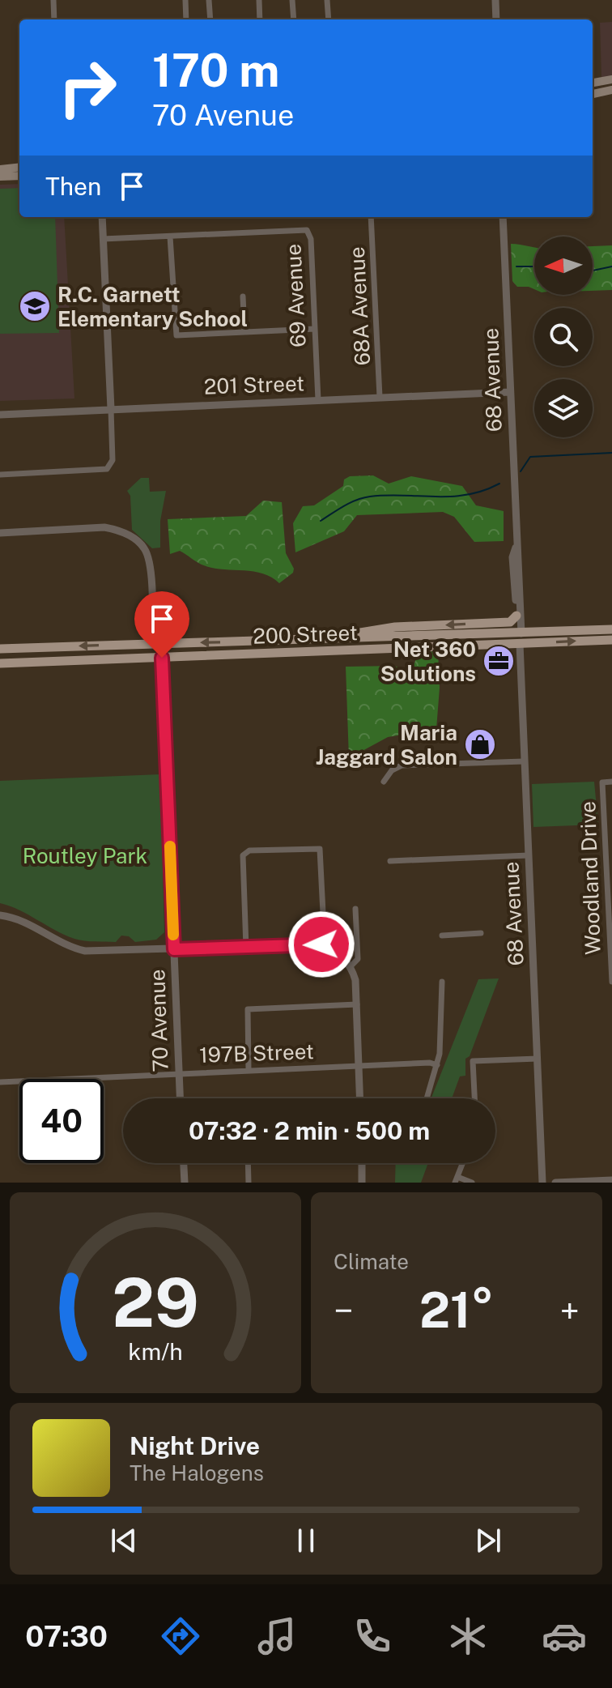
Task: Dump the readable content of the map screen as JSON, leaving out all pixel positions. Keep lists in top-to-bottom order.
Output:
{
  "streets": {
    "main road": ["200 Street"],
    "street": [
      "69 Avenue",
      "68A Avenue",
      "68 Avenue",
      "201 Street",
      "Woodland Drive",
      "70 Avenue",
      "197B Street"
    ]
  },
  "crossings": [
    ["69 Avenue", "201 Street"],
    ["68A Avenue", "201 Street"],
    ["68 Avenue", "201 Street"],
    ["68 Avenue", "200 Street"],
    ["200 Street", "70 Avenue"],
    ["70 Avenue", "197B Street"]
  ],
  "parks": ["Routley Park"],
  "places": {
    "school or university": ["R.C. Garnett Elementary School"],
    "office": ["Net 360 Solutions"],
    "shop": ["Maria Jaggard Salon"]
  },
  "north": "left",
  "page": {
    "turn": ["170 m", "70 Avenue"],
    "then": "Then",
    "limit": "40",
    "trip": "07:32 · 2 min · 500 m",
    "tile": "Climate",
    "heat": ["−", "21°", "+"],
    "song": ["Night Drive", "The Halogens"],
    "tabs": "07:30",
    "gauge": ["29", "km/h"]
  }
}
